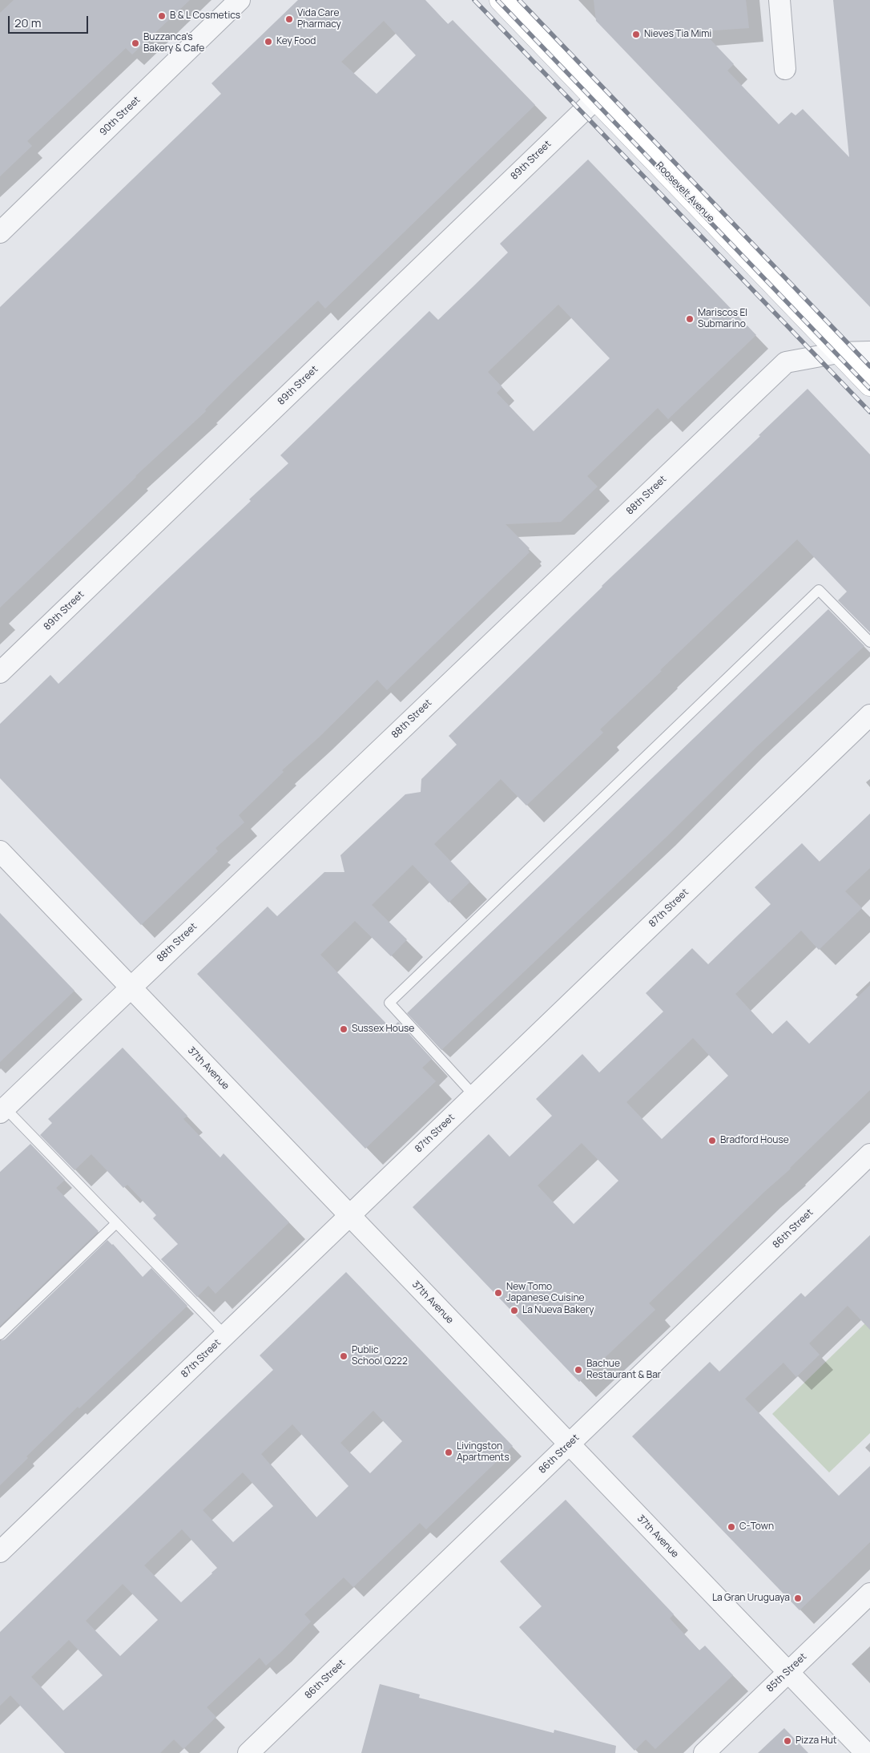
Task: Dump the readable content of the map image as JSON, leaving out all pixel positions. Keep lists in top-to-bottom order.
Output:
{
  "streets": {
    "main road": ["Roosevelt Avenue"],
    "street": [
      "90th Street",
      "89th Street",
      "88th Street",
      "87th Street",
      "37th Avenue",
      "86th Street",
      "85th Street"
    ]
  },
  "crossings": [
    ["89th Street", "Roosevelt Avenue"],
    ["Roosevelt Avenue", "88th Street"],
    ["88th Street", "37th Avenue"],
    ["87th Street", "37th Avenue"],
    ["37th Avenue", "86th Street"],
    ["37th Avenue", "85th Street"]
  ],
  "places": [
    "B & L Cosmetics",
    "Vida Care Pharmacy",
    "Nieves Tia Mimi",
    "Key Food",
    "Buzzanca's Bakery & Cafe",
    "Mariscos El Submarino",
    "Sussex House",
    "Bradford House",
    "New Tomo Japanese Cuisine",
    "La Nueva Bakery",
    "Public School Q222",
    "Bachue Restaurant & Bar",
    "Livingston Apartments",
    "C-Town",
    "La Gran Uruguaya",
    "Pizza Hut"
  ],
  "scale_bar": "20 m"
}
